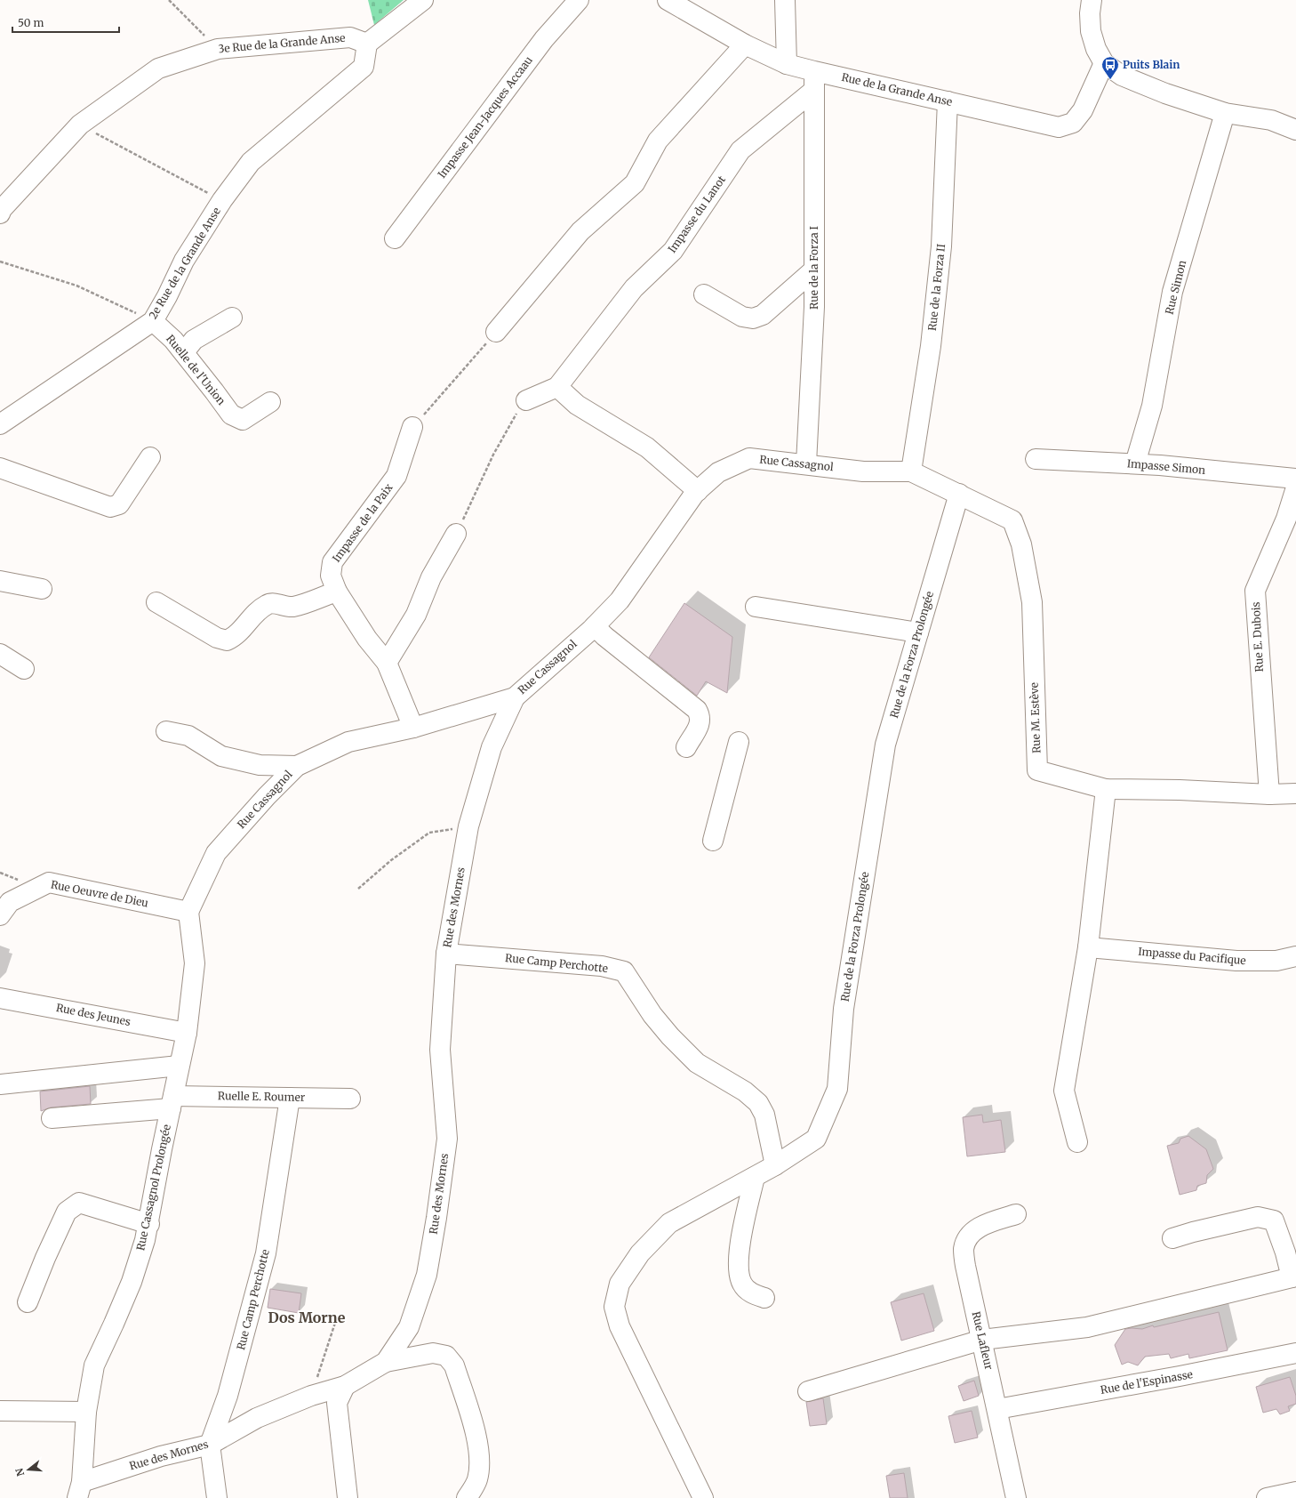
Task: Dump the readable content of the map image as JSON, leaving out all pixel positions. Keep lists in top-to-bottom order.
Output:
{
  "streets": {
    "street": [
      "3e Rue de la Grande Anse",
      "Rue de la Grande Anse",
      "Impasse Jean-Jacques Accaau",
      "Impasse du Lanot",
      "2e Rue de la Grande Anse",
      "Rue de la Forza I",
      "Rue de la Forza II",
      "Rue Simon",
      "Ruelle de l'Union",
      "Rue Cassagnol",
      "Impasse Simon",
      "Impasse de la Paix",
      "Rue E. Dubois",
      "Rue de la Forza Prolongée",
      "Rue M. Estève",
      "Rue Oeuvre de Dieu",
      "Rue des Mornes",
      "Impasse du Pacifique",
      "Rue Camp Perchotte",
      "Rue des Jeunes",
      "Ruelle E. Roumer",
      "Rue Cassagnol Prolongée",
      "Rue Lafleur",
      "Rue de l'Espinasse"
    ]
  },
  "crossings": [
    ["3e Rue de la Grande Anse", "2e Rue de la Grande Anse"],
    ["Rue de la Grande Anse", "Rue de la Forza I"],
    ["Rue de la Grande Anse", "Rue de la Forza II"],
    ["Impasse du Lanot", "Rue de la Forza I"],
    ["2e Rue de la Grande Anse", "Ruelle de l'Union"],
    ["Rue de la Forza I", "Rue Cassagnol"],
    ["Rue de la Forza II", "Rue Cassagnol"],
    ["Rue de la Forza II", "Rue M. Estève"],
    ["Rue Simon", "Impasse Simon"],
    ["Rue Cassagnol", "Impasse de la Paix"],
    ["Rue Cassagnol", "Rue M. Estève"],
    ["Rue Cassagnol", "Rue Oeuvre de Dieu"],
    ["Rue Cassagnol", "Rue des Mornes"],
    ["Rue Cassagnol", "Rue Cassagnol Prolongée"],
    ["Rue E. Dubois", "Rue M. Estève"],
    ["Rue de la Forza Prolongée", "Rue M. Estève"],
    ["Rue de la Forza Prolongée", "Rue Camp Perchotte"],
    ["Rue Oeuvre de Dieu", "Rue Cassagnol Prolongée"],
    ["Rue des Mornes", "Rue Camp Perchotte"],
    ["Rue des Mornes", "Rue Cassagnol Prolongée"],
    ["Rue Camp Perchotte", "Ruelle E. Roumer"],
    ["Rue des Jeunes", "Rue Cassagnol Prolongée"],
    ["Ruelle E. Roumer", "Rue Cassagnol Prolongée"],
    ["Rue Lafleur", "Rue de l'Espinasse"]
  ],
  "districts": ["Dos Morne"],
  "places": {
    "bus stop": ["Puits Blain"]
  },
  "scale_bar": "50 m",
  "north": "left"
}
